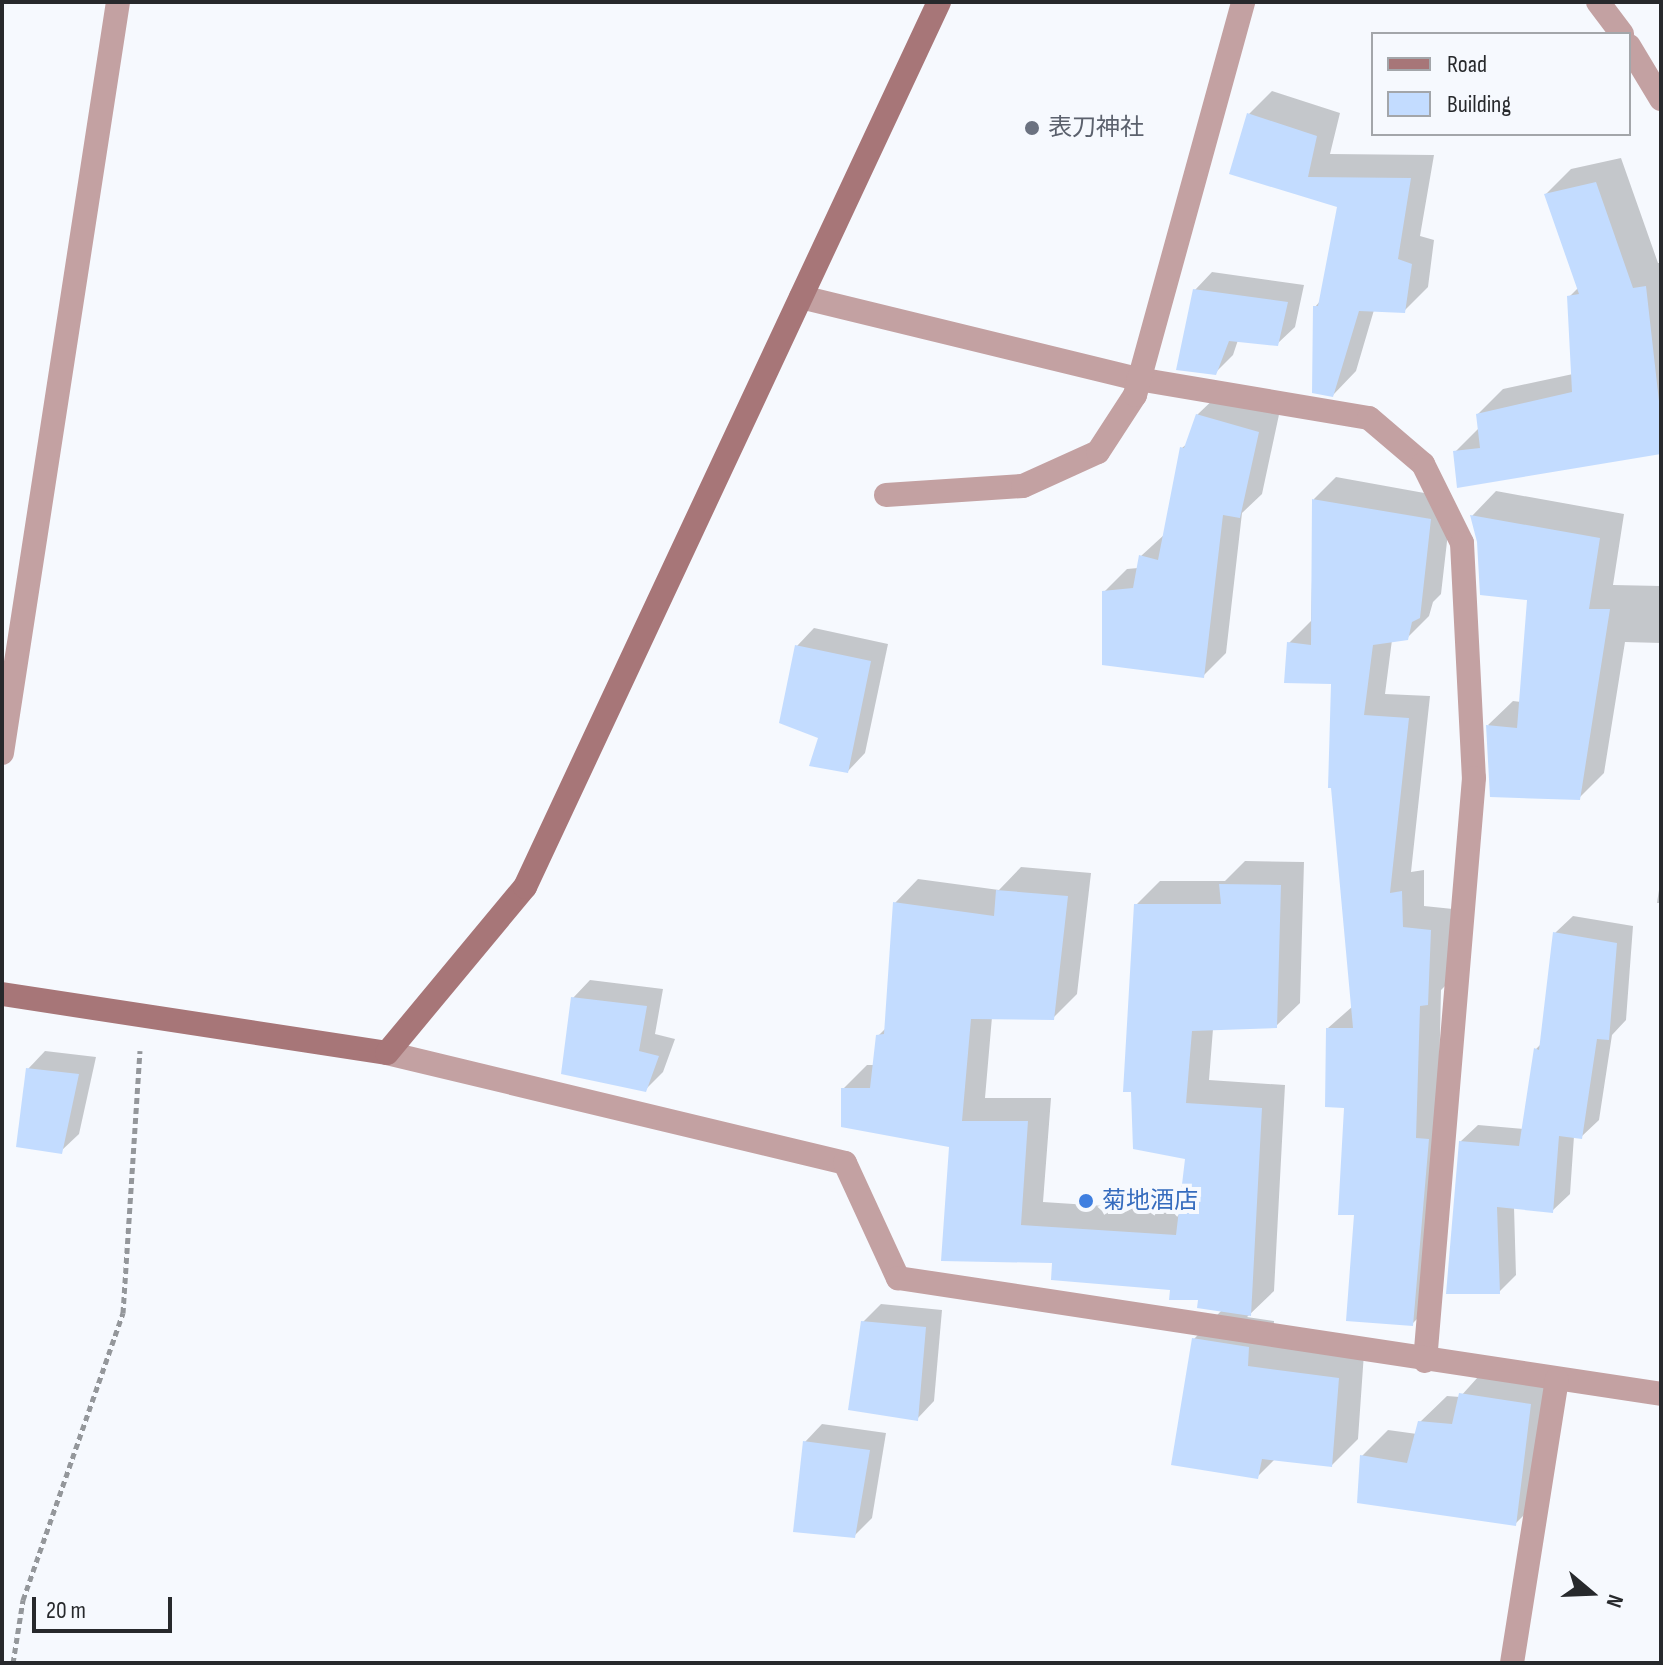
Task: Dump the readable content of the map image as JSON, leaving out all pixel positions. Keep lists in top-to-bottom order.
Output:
{
  "places": ["表刀神社", "菊地酒店"],
  "legend": ["Road", "Building"],
  "scale_bar": "20 m",
  "north": "right"
}
